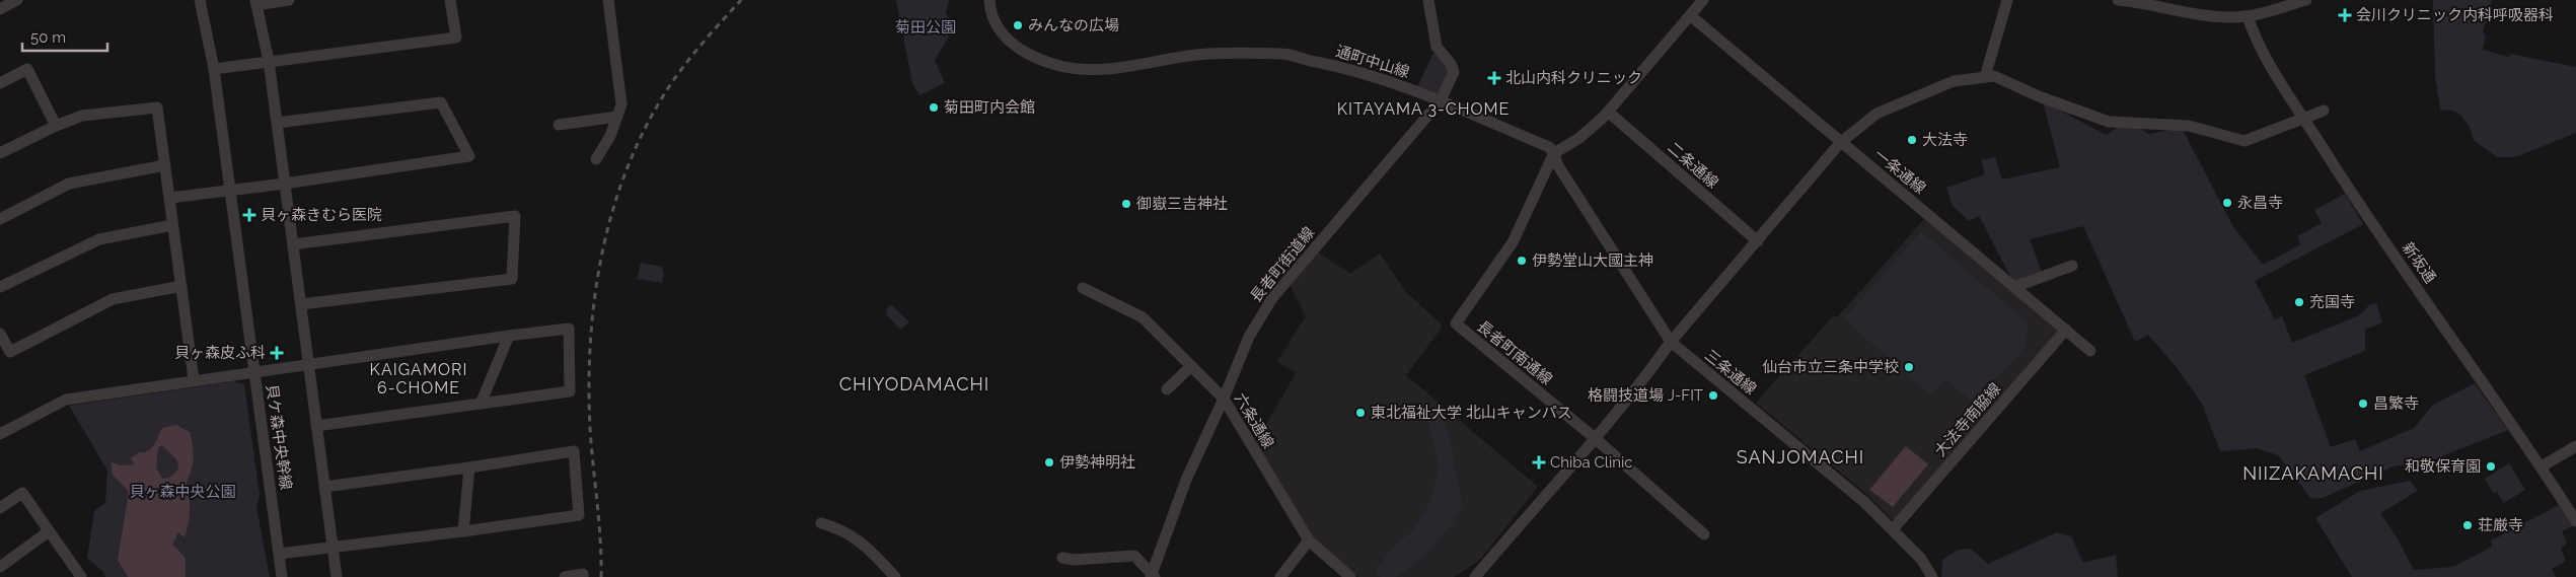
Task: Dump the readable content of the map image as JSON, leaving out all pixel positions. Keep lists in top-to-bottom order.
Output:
{
  "streets": {
    "street": [
      "通町中山線",
      "二条通線",
      "一条通線",
      "新坂通",
      "長者町街道線",
      "長者町南通線",
      "三条通線",
      "大法寺南脇線",
      "六条通線",
      "貝ケ森中央幹線"
    ]
  },
  "crossings": [
    ["通町中山線", "長者町街道線"],
    ["通町中山線", "長者町南通線"],
    ["通町中山線", "三条通線"],
    ["一条通線", "大法寺南脇線"],
    ["長者町街道線", "六条通線"],
    ["長者町南通線", "三条通線"],
    ["三条通線", "大法寺南脇線"]
  ],
  "districts": [
    "KITAYAMA 3-CHOME",
    "KAIGAMORI 6-CHOME",
    "CHIYODAMACHI",
    "SANJOMACHI",
    "NIIZAKAMACHI"
  ],
  "parks": ["菊田公園", "貝ヶ森中央公園"],
  "places": {
    "health": [
      "会川クリニック内科呼吸器科",
      "北山内科クリニック",
      "貝ヶ森きむら医院",
      "貝ヶ森皮ふ科",
      "Chiba Clinic"
    ],
    "other": [
      "みんなの広場",
      "菊田町内会館",
      "大法寺",
      "永昌寺",
      "御嶽三吉神社",
      "伊勢堂山大國主神",
      "充国寺",
      "仙台市立三条中学校",
      "格闘技道場 J-FIT",
      "昌繁寺",
      "東北福祉大学 北山キャンパス",
      "伊勢神明社",
      "和敬保育園",
      "荘厳寺"
    ]
  },
  "scale_bar": "50 m"
}
